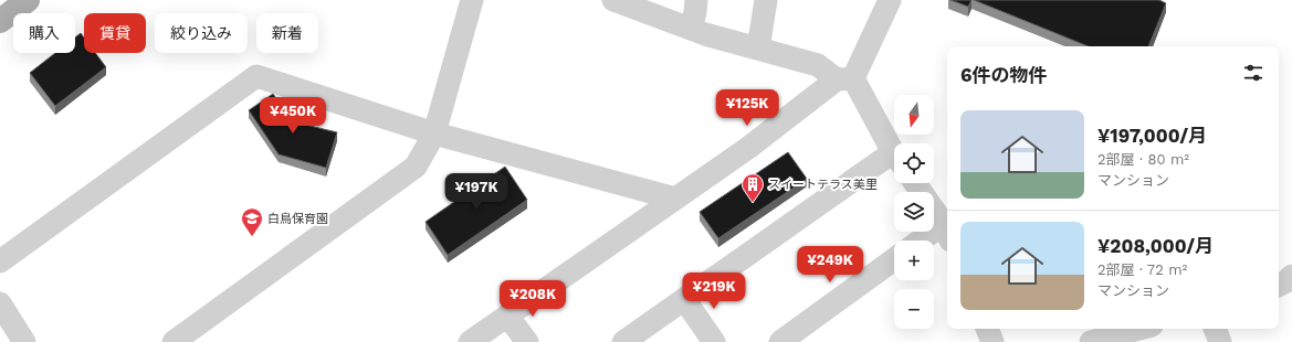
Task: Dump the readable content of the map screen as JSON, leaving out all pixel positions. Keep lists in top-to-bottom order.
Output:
{
  "places": {
    "building": ["スイートテラス美里"],
    "school or university": ["白鳥保育園"]
  },
  "north": "bottom",
  "page": {
    "chip": [
      "購入",
      "賃貸",
      "絞り込み",
      "新着"
    ],
    "heading": "6件の物件",
    "price": [
      "¥125K",
      "¥450K",
      "¥197K",
      "¥249K",
      "¥219K",
      "¥208K"
    ],
    "map_buttons": ["+", "−"],
    "list": [
      {
        "name": "¥197,000/月",
        "note": "2部屋 · 80 m² · マンション"
      },
      {
        "name": "¥208,000/月",
        "note": "2部屋 · 72 m² · マンション"
      }
    ]
  }
}
